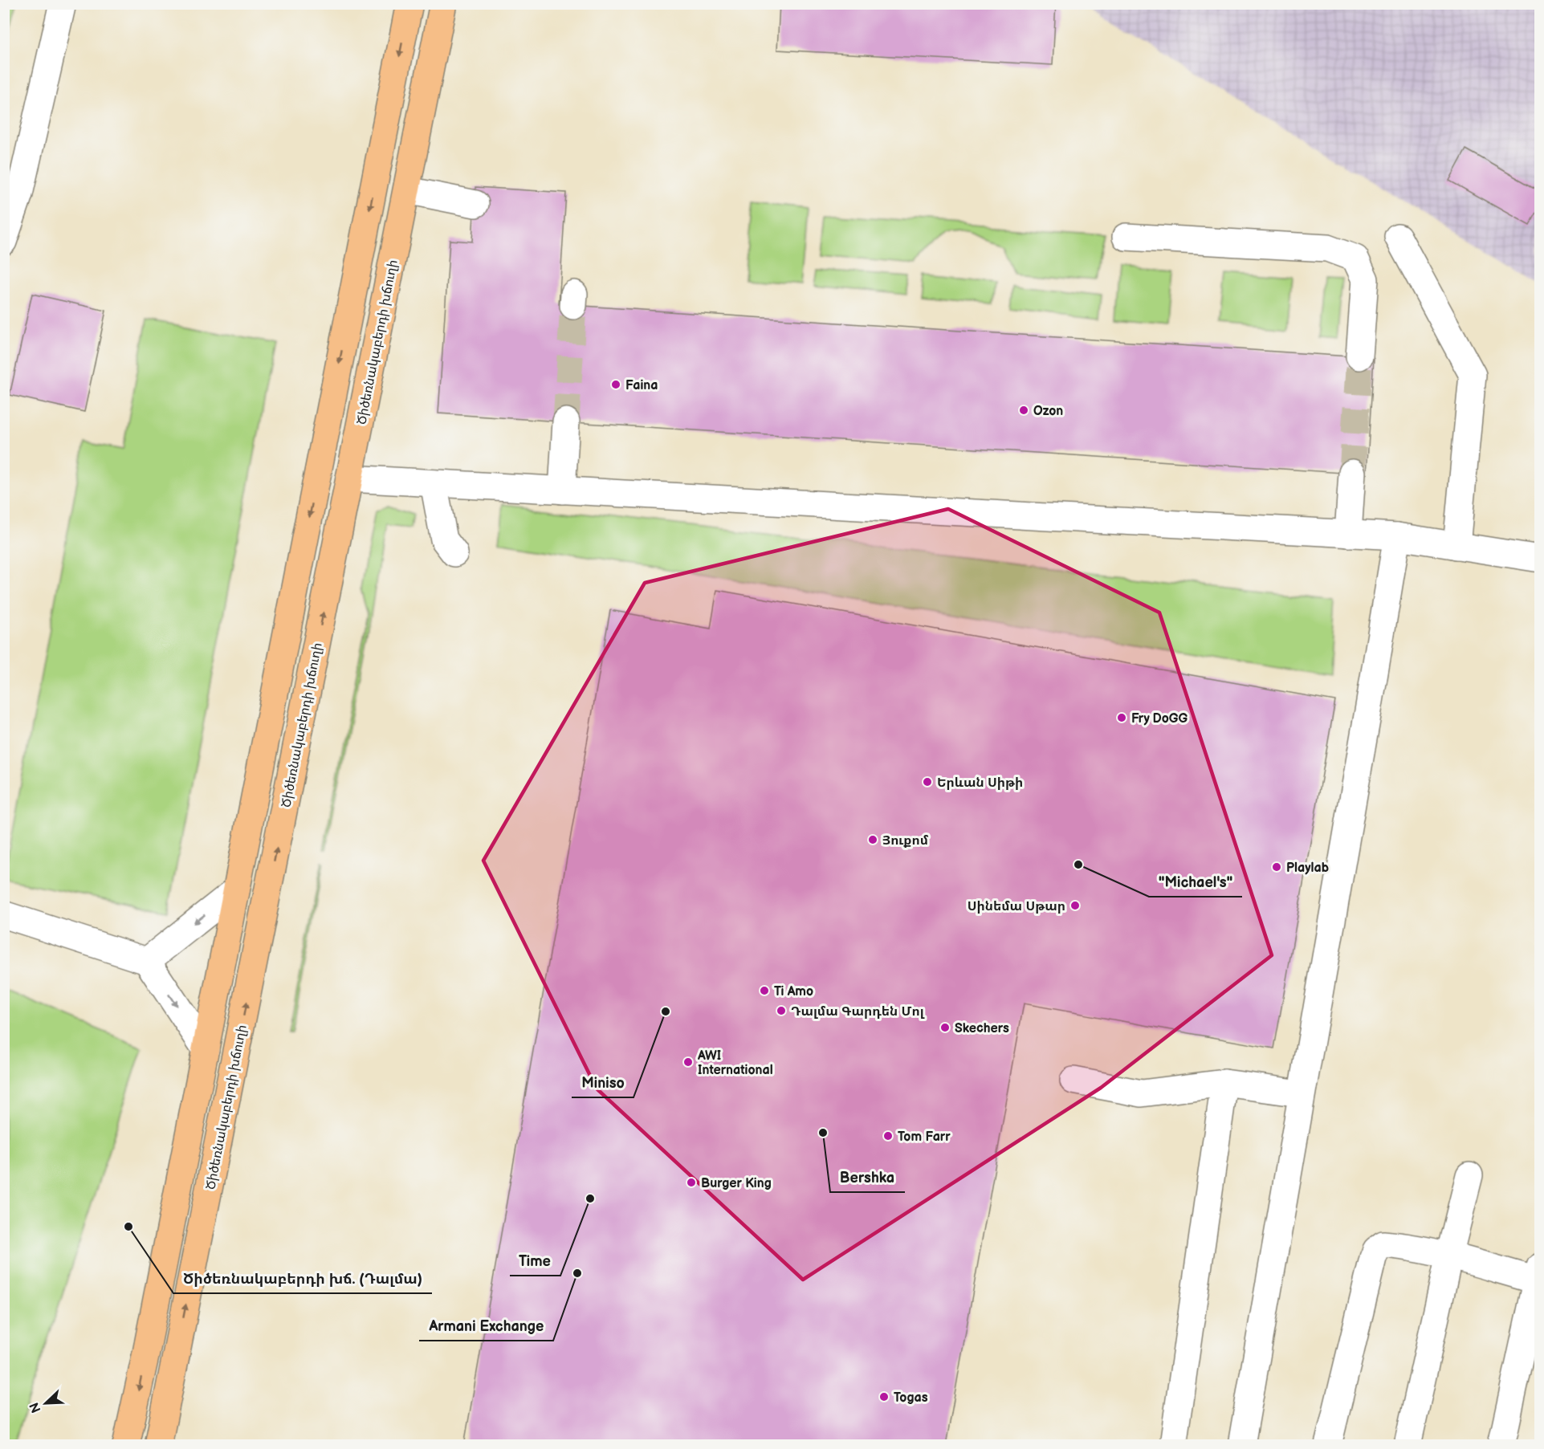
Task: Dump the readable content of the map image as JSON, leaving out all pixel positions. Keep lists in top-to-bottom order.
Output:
{
  "streets": {
    "main road": ["Ծիծեռնակաբերդի խճուղի"]
  },
  "places": [
    "Faina",
    "Ozon",
    "Fry DoGG",
    "Երևան Սիթի",
    "Յուքոմ",
    "\"Michael's\"",
    "Playlab",
    "Սինեմա Սթար",
    "Ti Amo",
    "Դալմա Գարդեն Մոլ",
    "Miniso",
    "Skechers",
    "AWI International",
    "Bershka",
    "Tom Farr",
    "Burger King",
    "Time",
    "Ծիծեռնակաբերդի խճ. (Դալմա)",
    "Armani Exchange",
    "Togas"
  ],
  "north": "bottom left"
}
